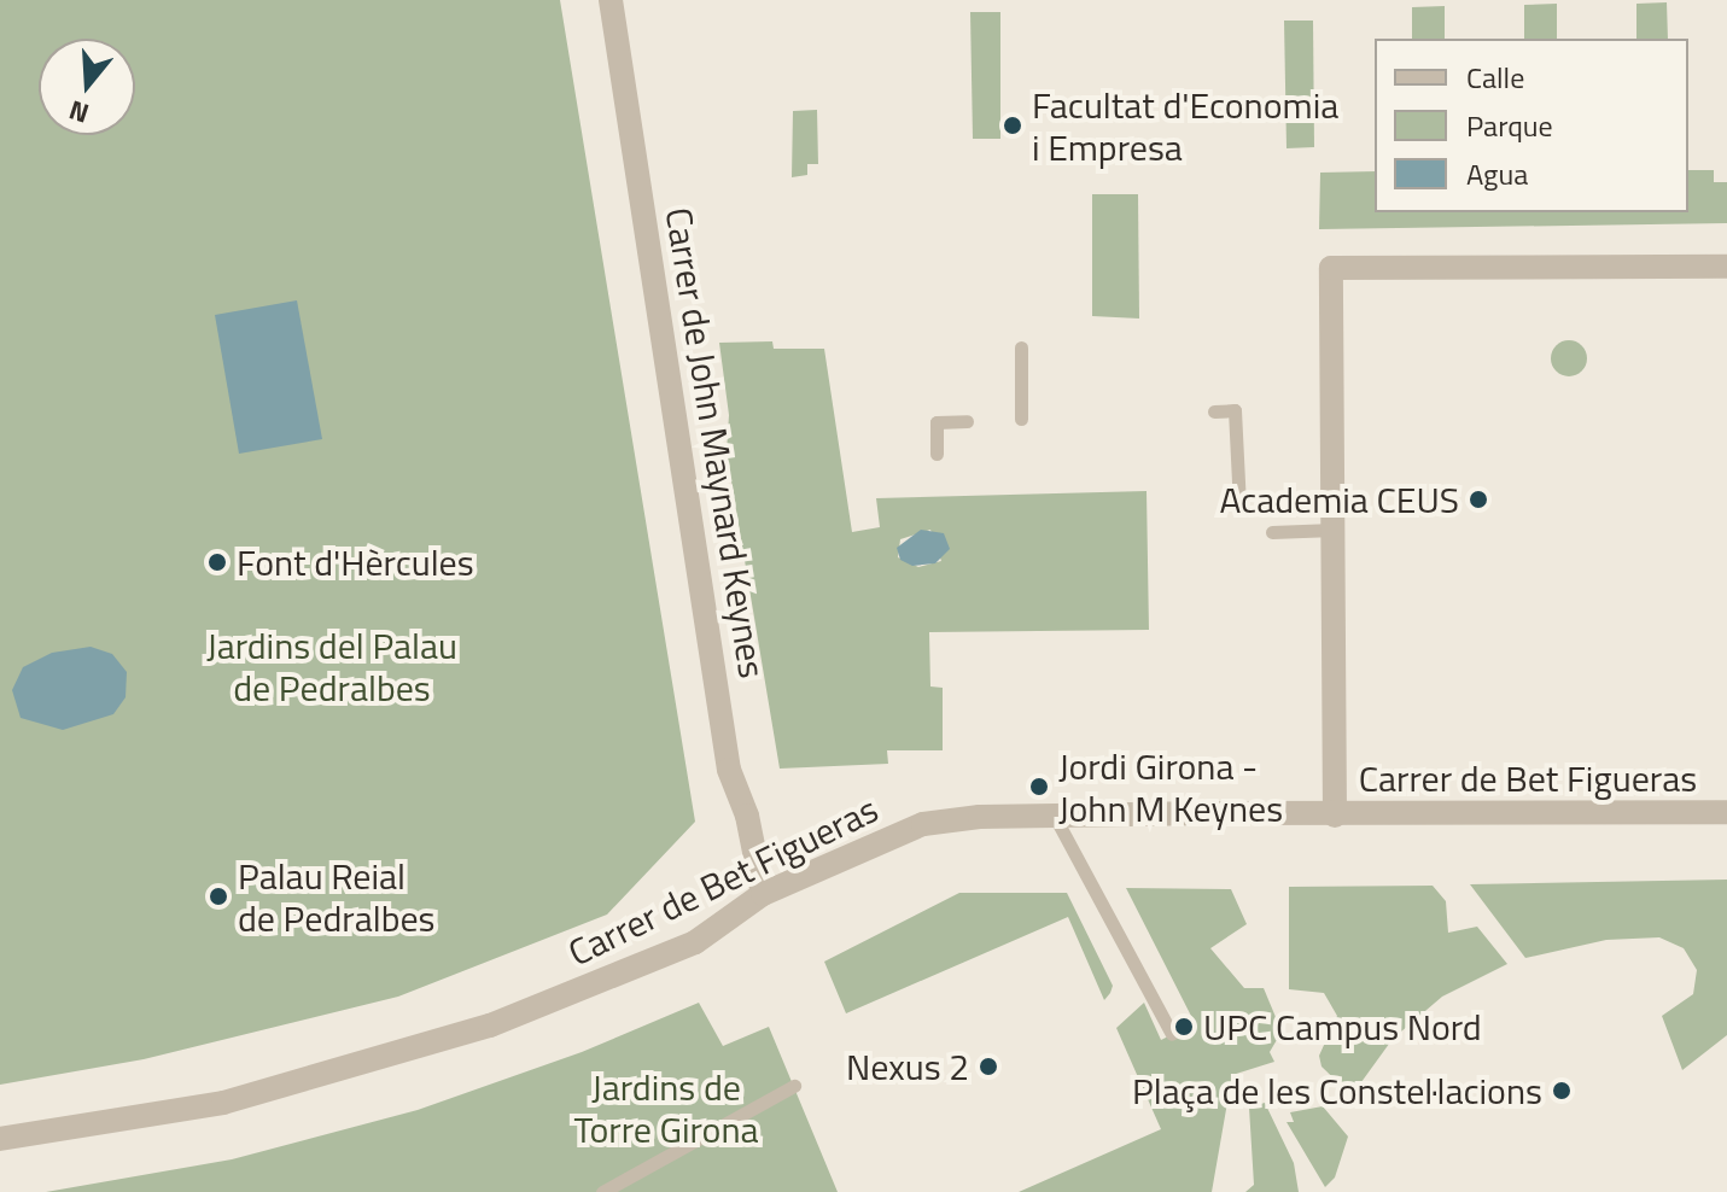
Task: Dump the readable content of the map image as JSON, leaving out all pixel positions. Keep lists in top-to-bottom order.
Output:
{
  "streets": {
    "street": ["Carrer de John Maynard Keynes", "Carrer de Bet Figueras"]
  },
  "crossings": [
    ["Carrer de John Maynard Keynes", "Carrer de Bet Figueras"]
  ],
  "parks": ["Jardins del Palau de Pedralbes", "Jardins de Torre Girona"],
  "places": [
    "Facultat d'Economia i Empresa",
    "Academia CEUS",
    "Font d'Hèrcules",
    "Jordi Girona - John M Keynes",
    "Palau Reial de Pedralbes",
    "UPC Campus Nord",
    "Nexus 2",
    "Plaça de les Constel·lacions"
  ],
  "legend": ["Calle", "Parque", "Agua"],
  "north": "bottom"
}
